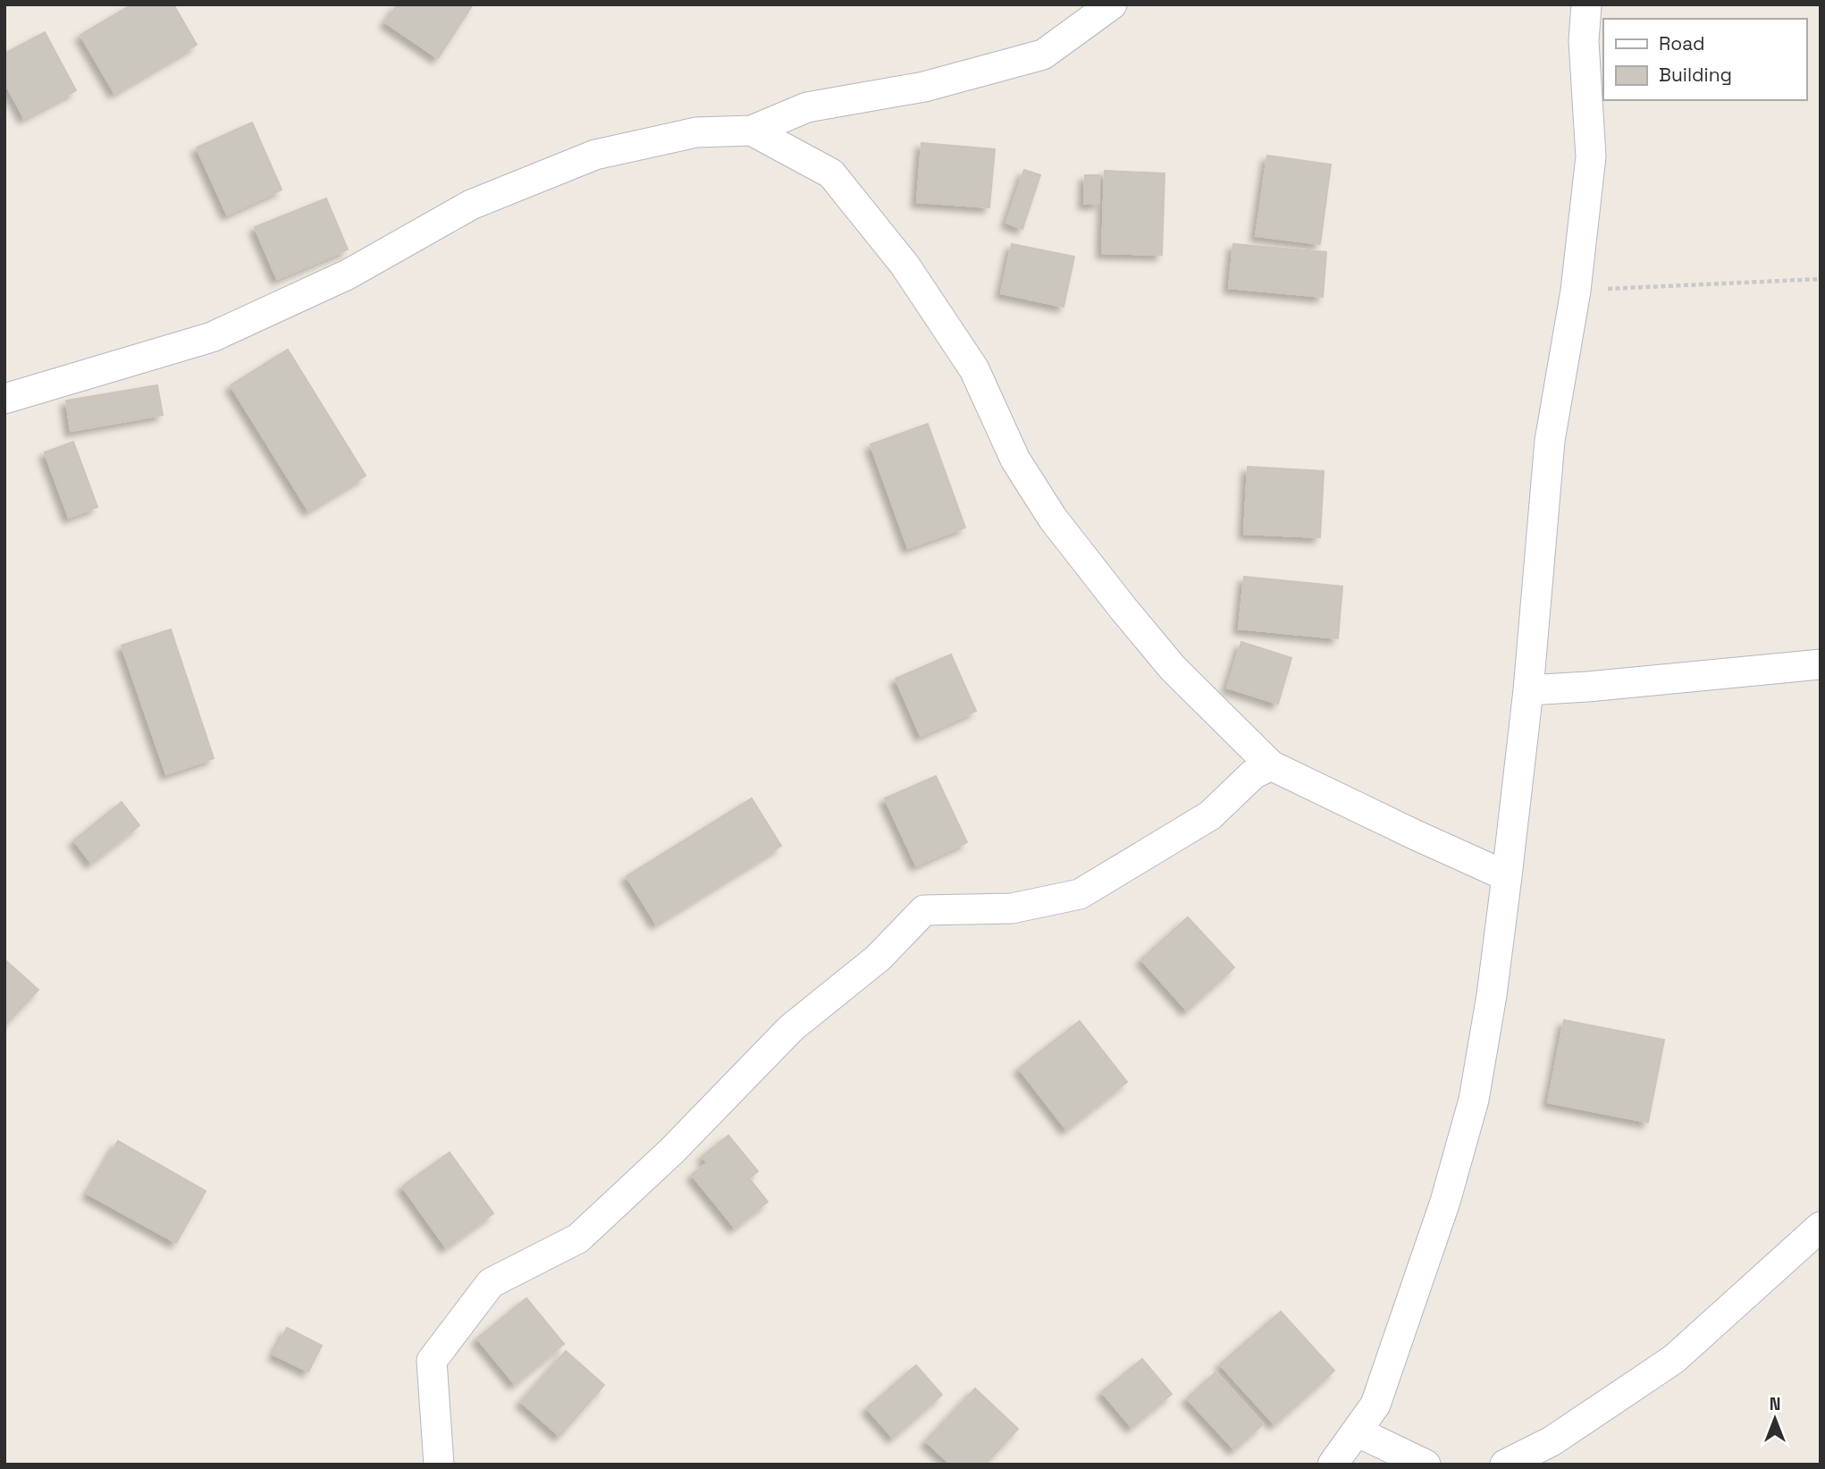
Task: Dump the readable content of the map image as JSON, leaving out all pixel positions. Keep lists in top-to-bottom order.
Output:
{
  "legend": ["Road", "Building"],
  "north": "top"
}
